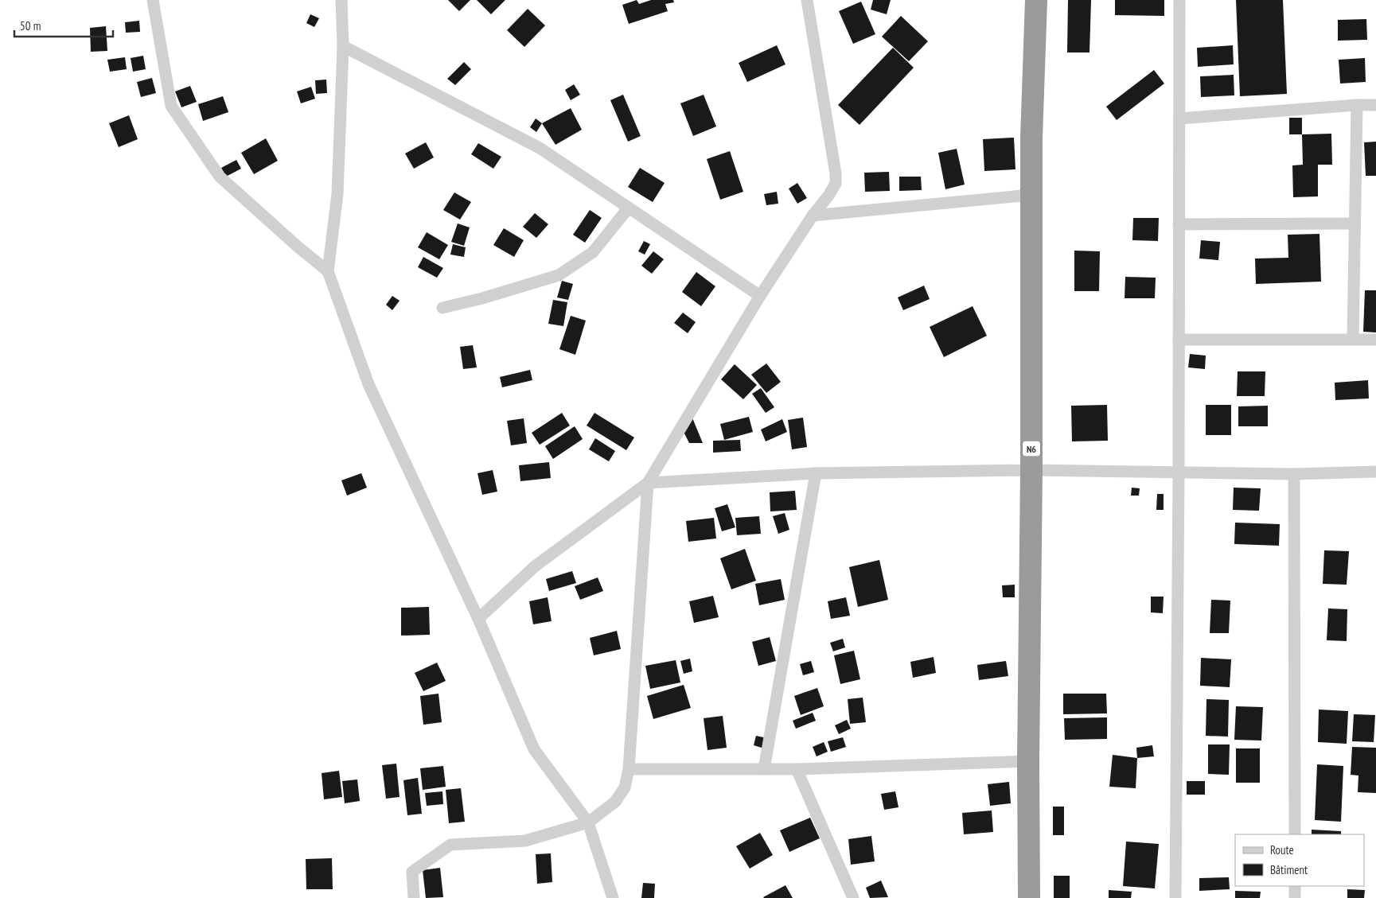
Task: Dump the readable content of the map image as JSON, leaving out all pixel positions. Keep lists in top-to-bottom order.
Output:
{
  "streets": {
    "highway": ["N6"]
  },
  "legend": ["Route", "Bâtiment"],
  "scale_bar": "50 m"
}
